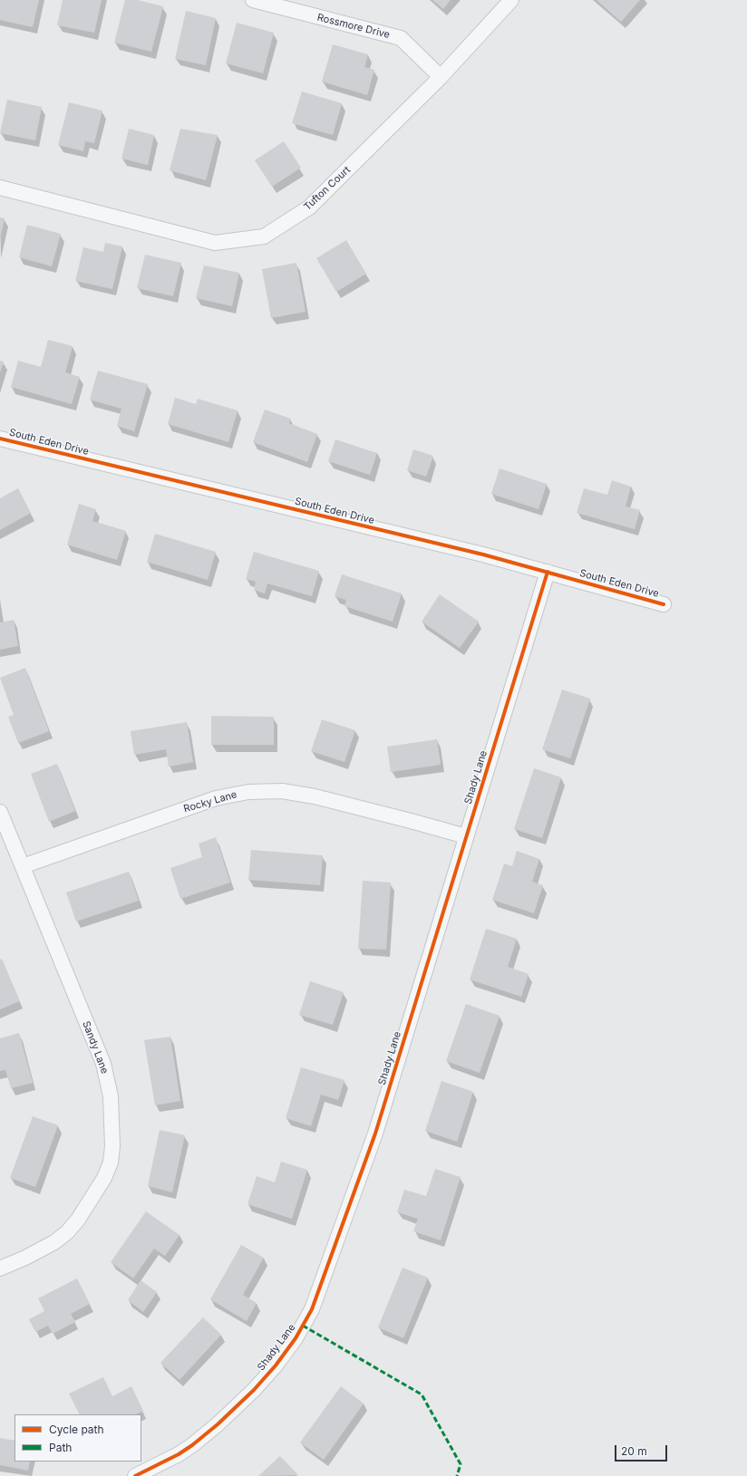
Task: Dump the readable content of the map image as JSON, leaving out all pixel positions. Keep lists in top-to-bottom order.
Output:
{
  "streets": {
    "street": [
      "Rossmore Drive",
      "Tufton Court",
      "South Eden Drive",
      "Shady Lane",
      "Rocky Lane",
      "Sandy Lane"
    ]
  },
  "crossings": [
    ["Rossmore Drive", "Tufton Court"],
    ["South Eden Drive", "Shady Lane"],
    ["Shady Lane", "Rocky Lane"],
    ["Rocky Lane", "Sandy Lane"]
  ],
  "legend": ["Cycle path", "Path"],
  "scale_bar": "20 m"
}
